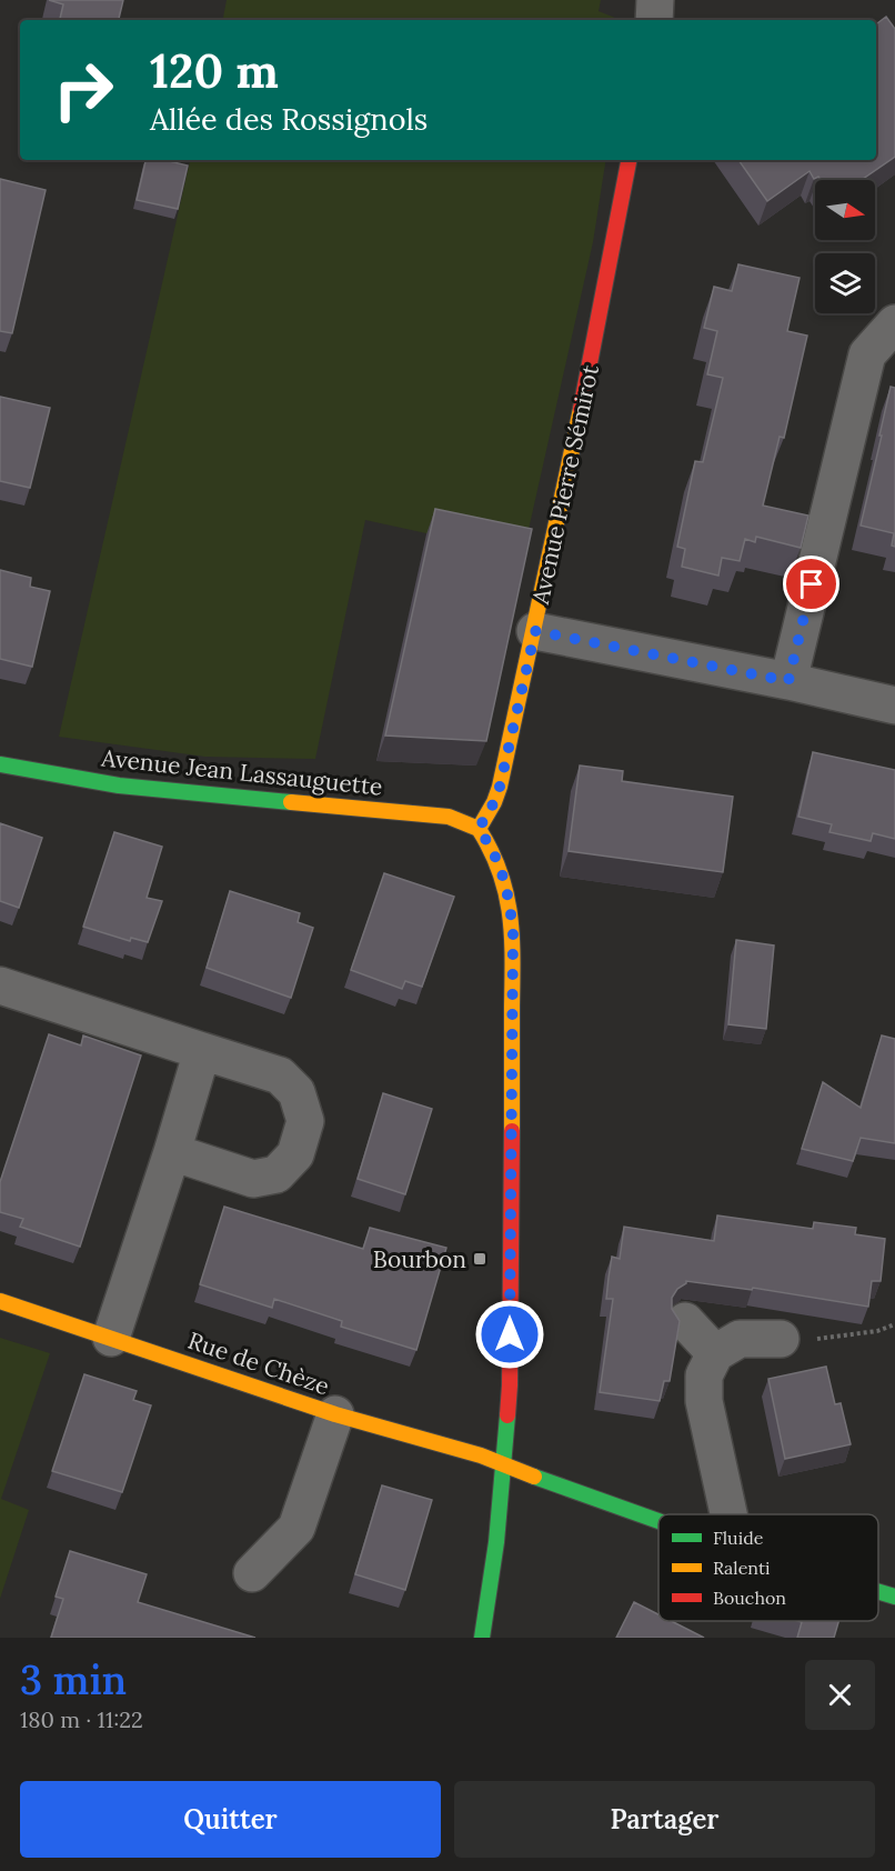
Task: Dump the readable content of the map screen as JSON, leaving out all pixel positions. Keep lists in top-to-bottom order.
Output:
{
  "streets": {
    "street": ["Avenue Pierre Sémirot", "Avenue Jean Lassauguette", "Rue de Chèze"]
  },
  "crossings": [
    ["Avenue Pierre Sémirot", "Avenue Jean Lassauguette"]
  ],
  "places": {
    "transit": ["Bourbon"]
  },
  "legend": ["Fluide", "Ralenti", "Bouchon"],
  "north": "right",
  "page": {
    "turn": ["120 m", "Allée des Rossignols"],
    "heading": ["3 min", "180 m · 11:22"],
    "buttons": ["Quitter", "Partager"]
  }
}
